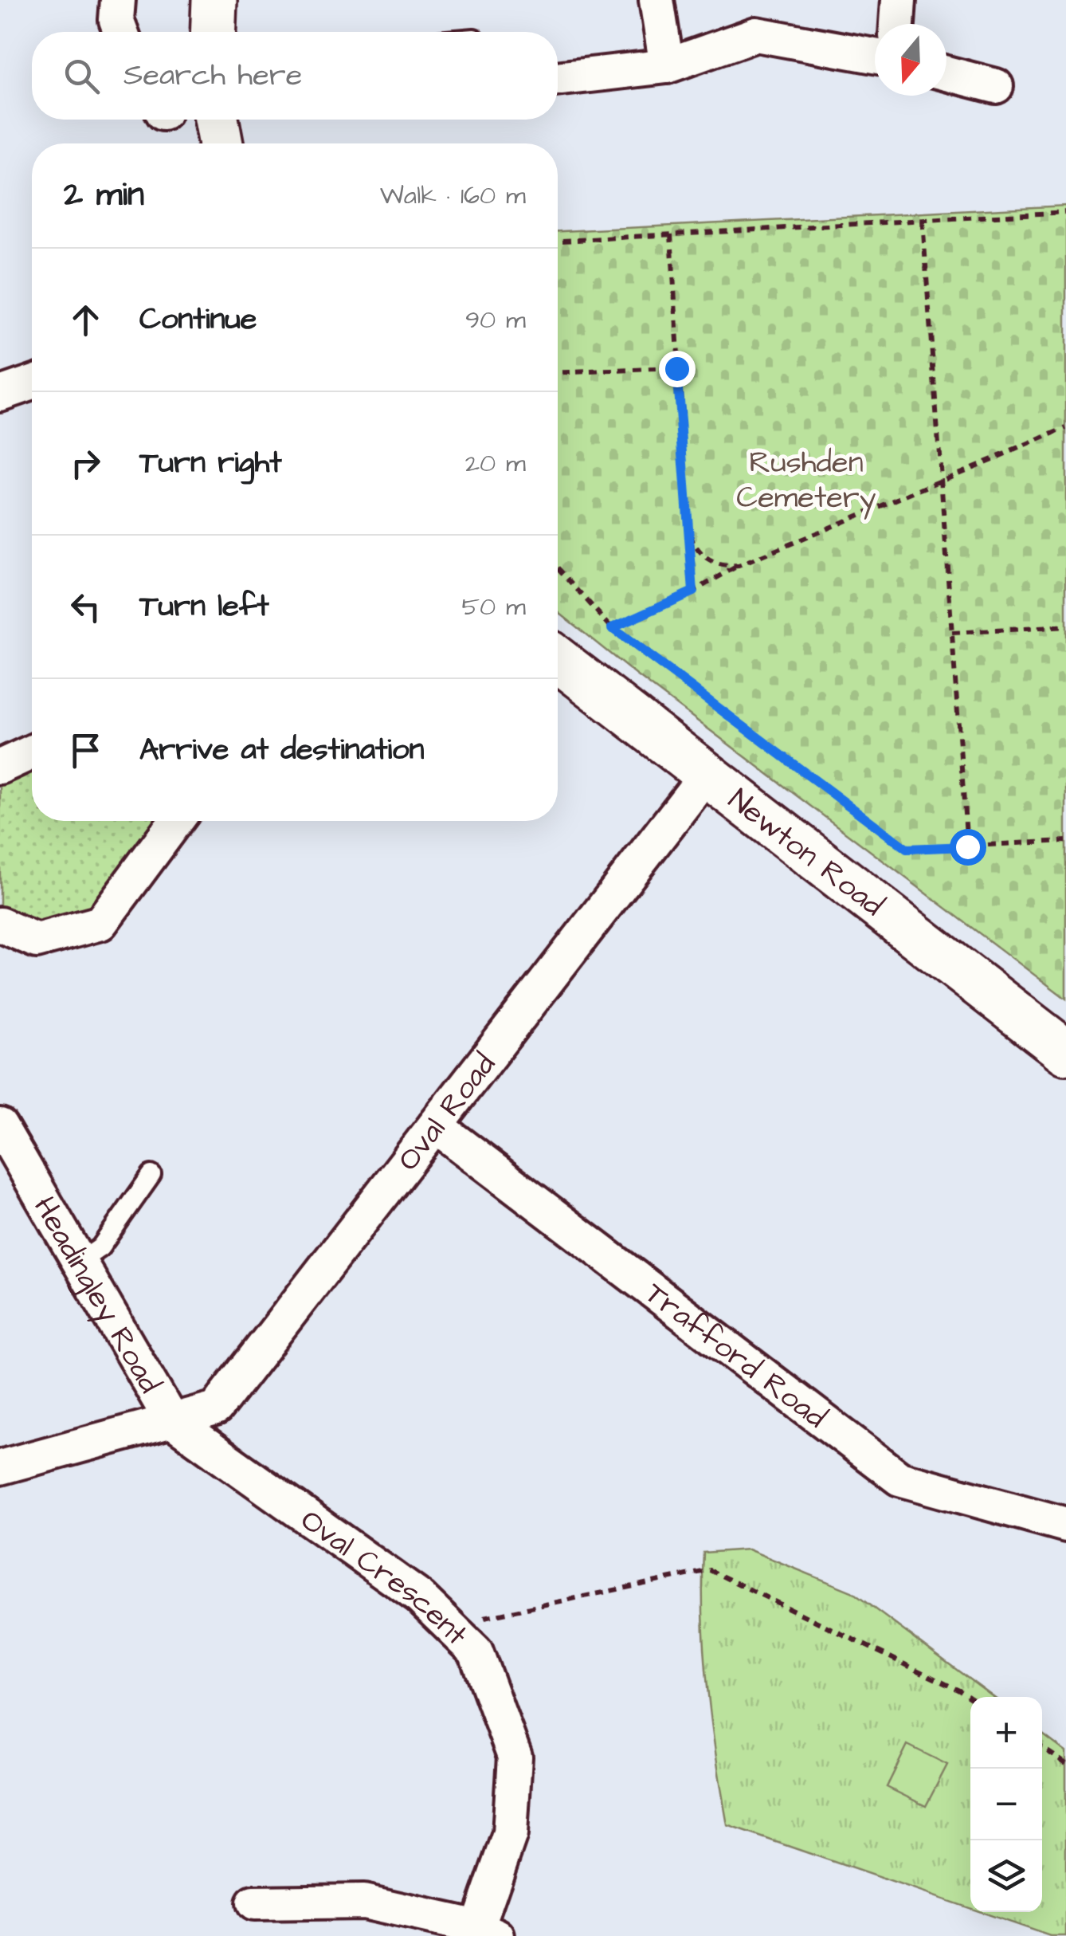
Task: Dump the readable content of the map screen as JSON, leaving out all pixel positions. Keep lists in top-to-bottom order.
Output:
{
  "streets": {
    "street": [
      "Newton Road",
      "Oval Road",
      "Headingley Road",
      "Trafford Road",
      "Oval Crescent"
    ]
  },
  "crossings": [
    ["Newton Road", "Oval Road"],
    ["Oval Road", "Headingley Road"],
    ["Oval Road", "Trafford Road"],
    ["Oval Road", "Oval Crescent"],
    ["Headingley Road", "Oval Crescent"]
  ],
  "parks": ["Rushden Cemetery"],
  "north": "bottom",
  "page": {
    "search": "Search here",
    "heading": ["2 min", "Walk · 160 m"],
    "list": [
      ["Continue", "90 m"],
      ["Turn right", "20 m"],
      ["Turn left", "50 m"],
      "Arrive at destination"
    ],
    "map_buttons": ["+", "−"]
  }
}
